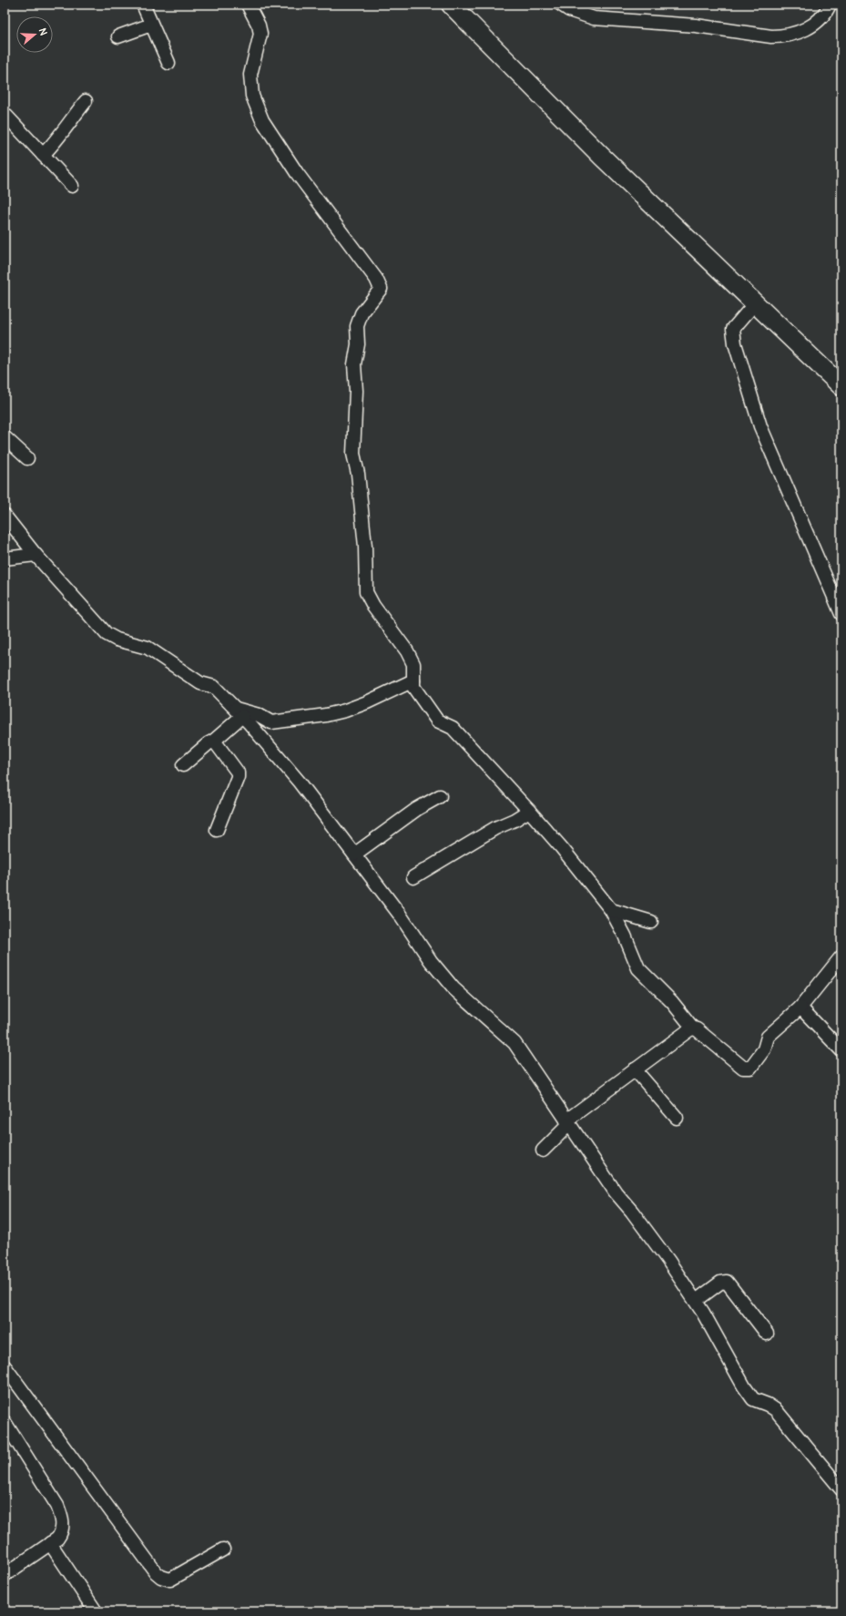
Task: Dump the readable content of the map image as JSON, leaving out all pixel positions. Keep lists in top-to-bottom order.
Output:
{
  "north": "right"
}
